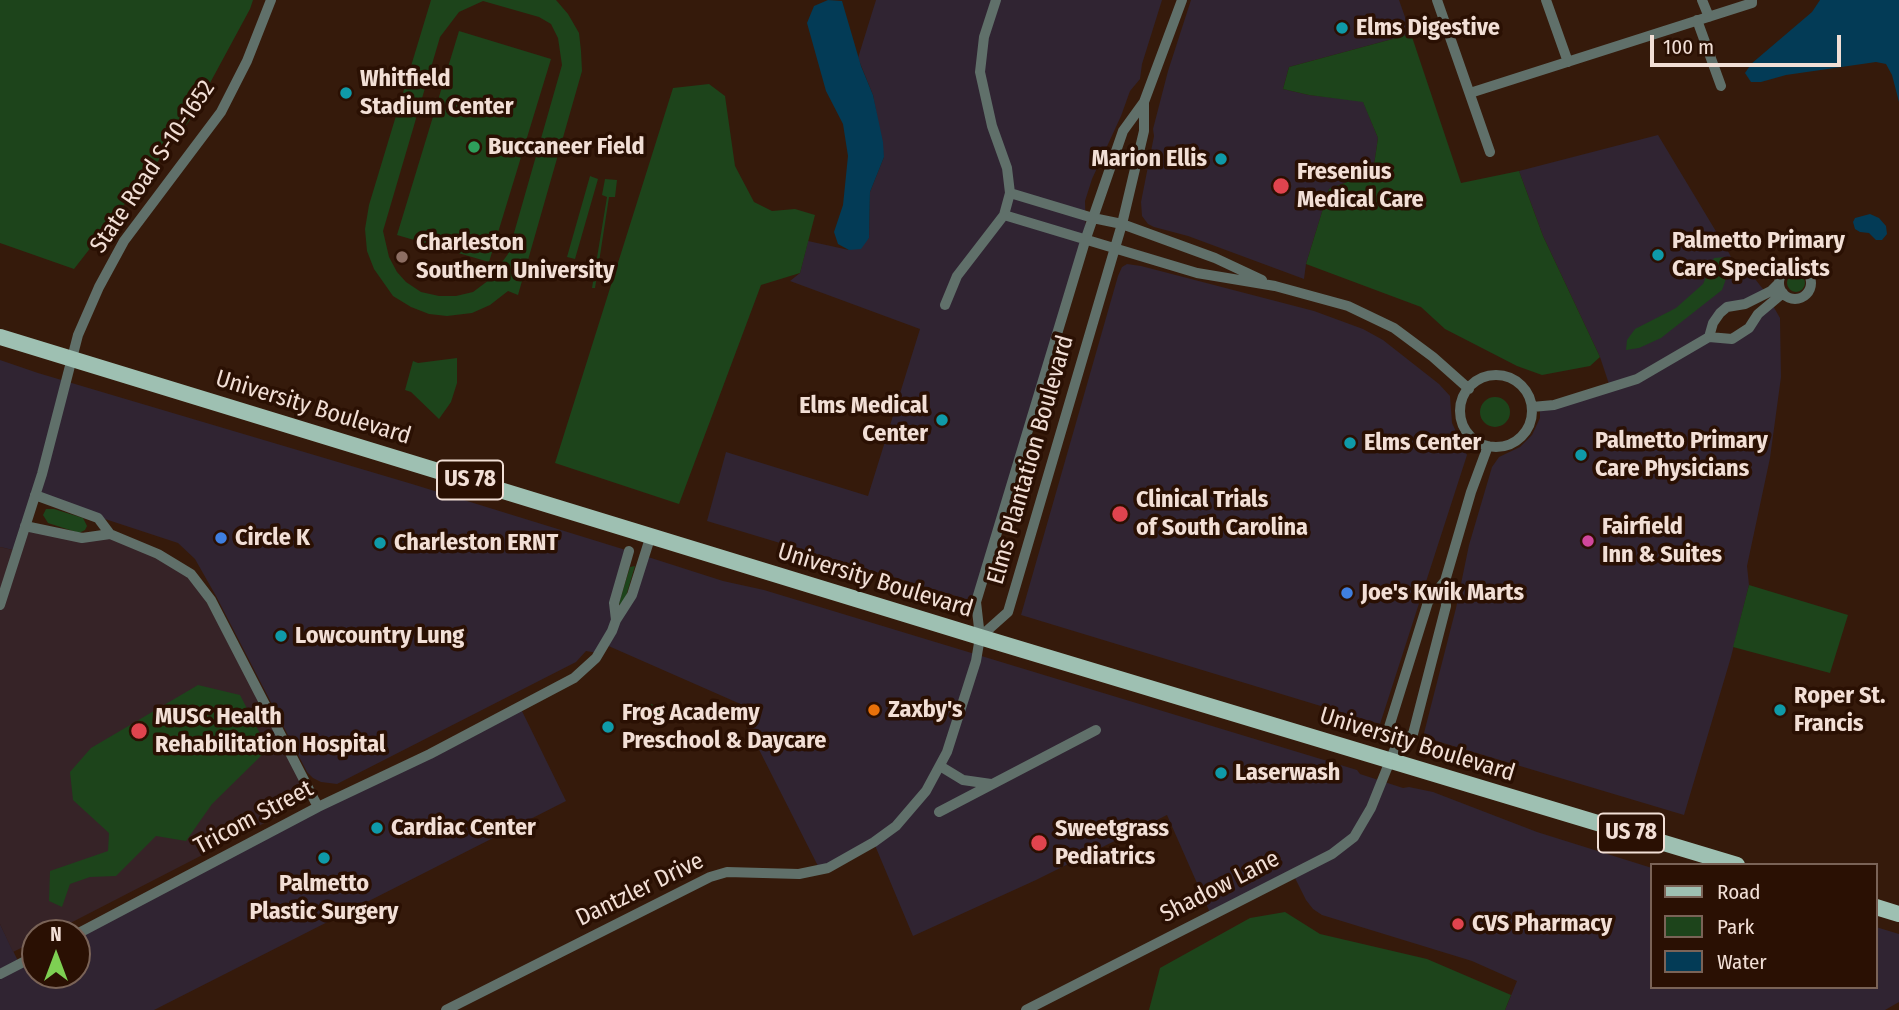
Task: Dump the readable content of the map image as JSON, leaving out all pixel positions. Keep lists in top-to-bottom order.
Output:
{
  "streets": {
    "main road": ["University Boulevard", "US 78"],
    "street": [
      "State Road S-10-1652",
      "Elms Plantation Boulevard",
      "Tricom Street",
      "Shadow Lane",
      "Dantzler Drive"
    ]
  },
  "crossings": [
    ["State Road S-10-1652", "University Boulevard"],
    ["University Boulevard", "Elms Plantation Boulevard"],
    ["University Boulevard", "Tricom Street"],
    ["University Boulevard", "Shadow Lane"],
    ["University Boulevard", "Dantzler Drive"],
    ["Elms Plantation Boulevard", "Dantzler Drive"]
  ],
  "places": [
    "Elms Digestive",
    "Whitfield Stadium Center",
    "Buccaneer Field",
    "Marion Ellis",
    "Fresenius Medical Care",
    "Palmetto Primary Care Specialists",
    "Charleston Southern University",
    "Elms Medical Center",
    "Elms Center",
    "Palmetto Primary Care Physicians",
    "Clinical Trials of South Carolina",
    "Circle K",
    "Fairfield Inn & Suites",
    "Charleston ERNT",
    "Joe's Kwik Marts",
    "Lowcountry Lung",
    "Zaxby's",
    "Roper St. Francis",
    "Frog Academy Preschool & Daycare",
    "MUSC Health Rehabilitation Hospital",
    "Laserwash",
    "Cardiac Center",
    "Sweetgrass Pediatrics",
    "Palmetto Plastic Surgery",
    "CVS Pharmacy"
  ],
  "legend": ["Road", "Park", "Water"],
  "scale_bar": "100 m",
  "north": "top"
}
